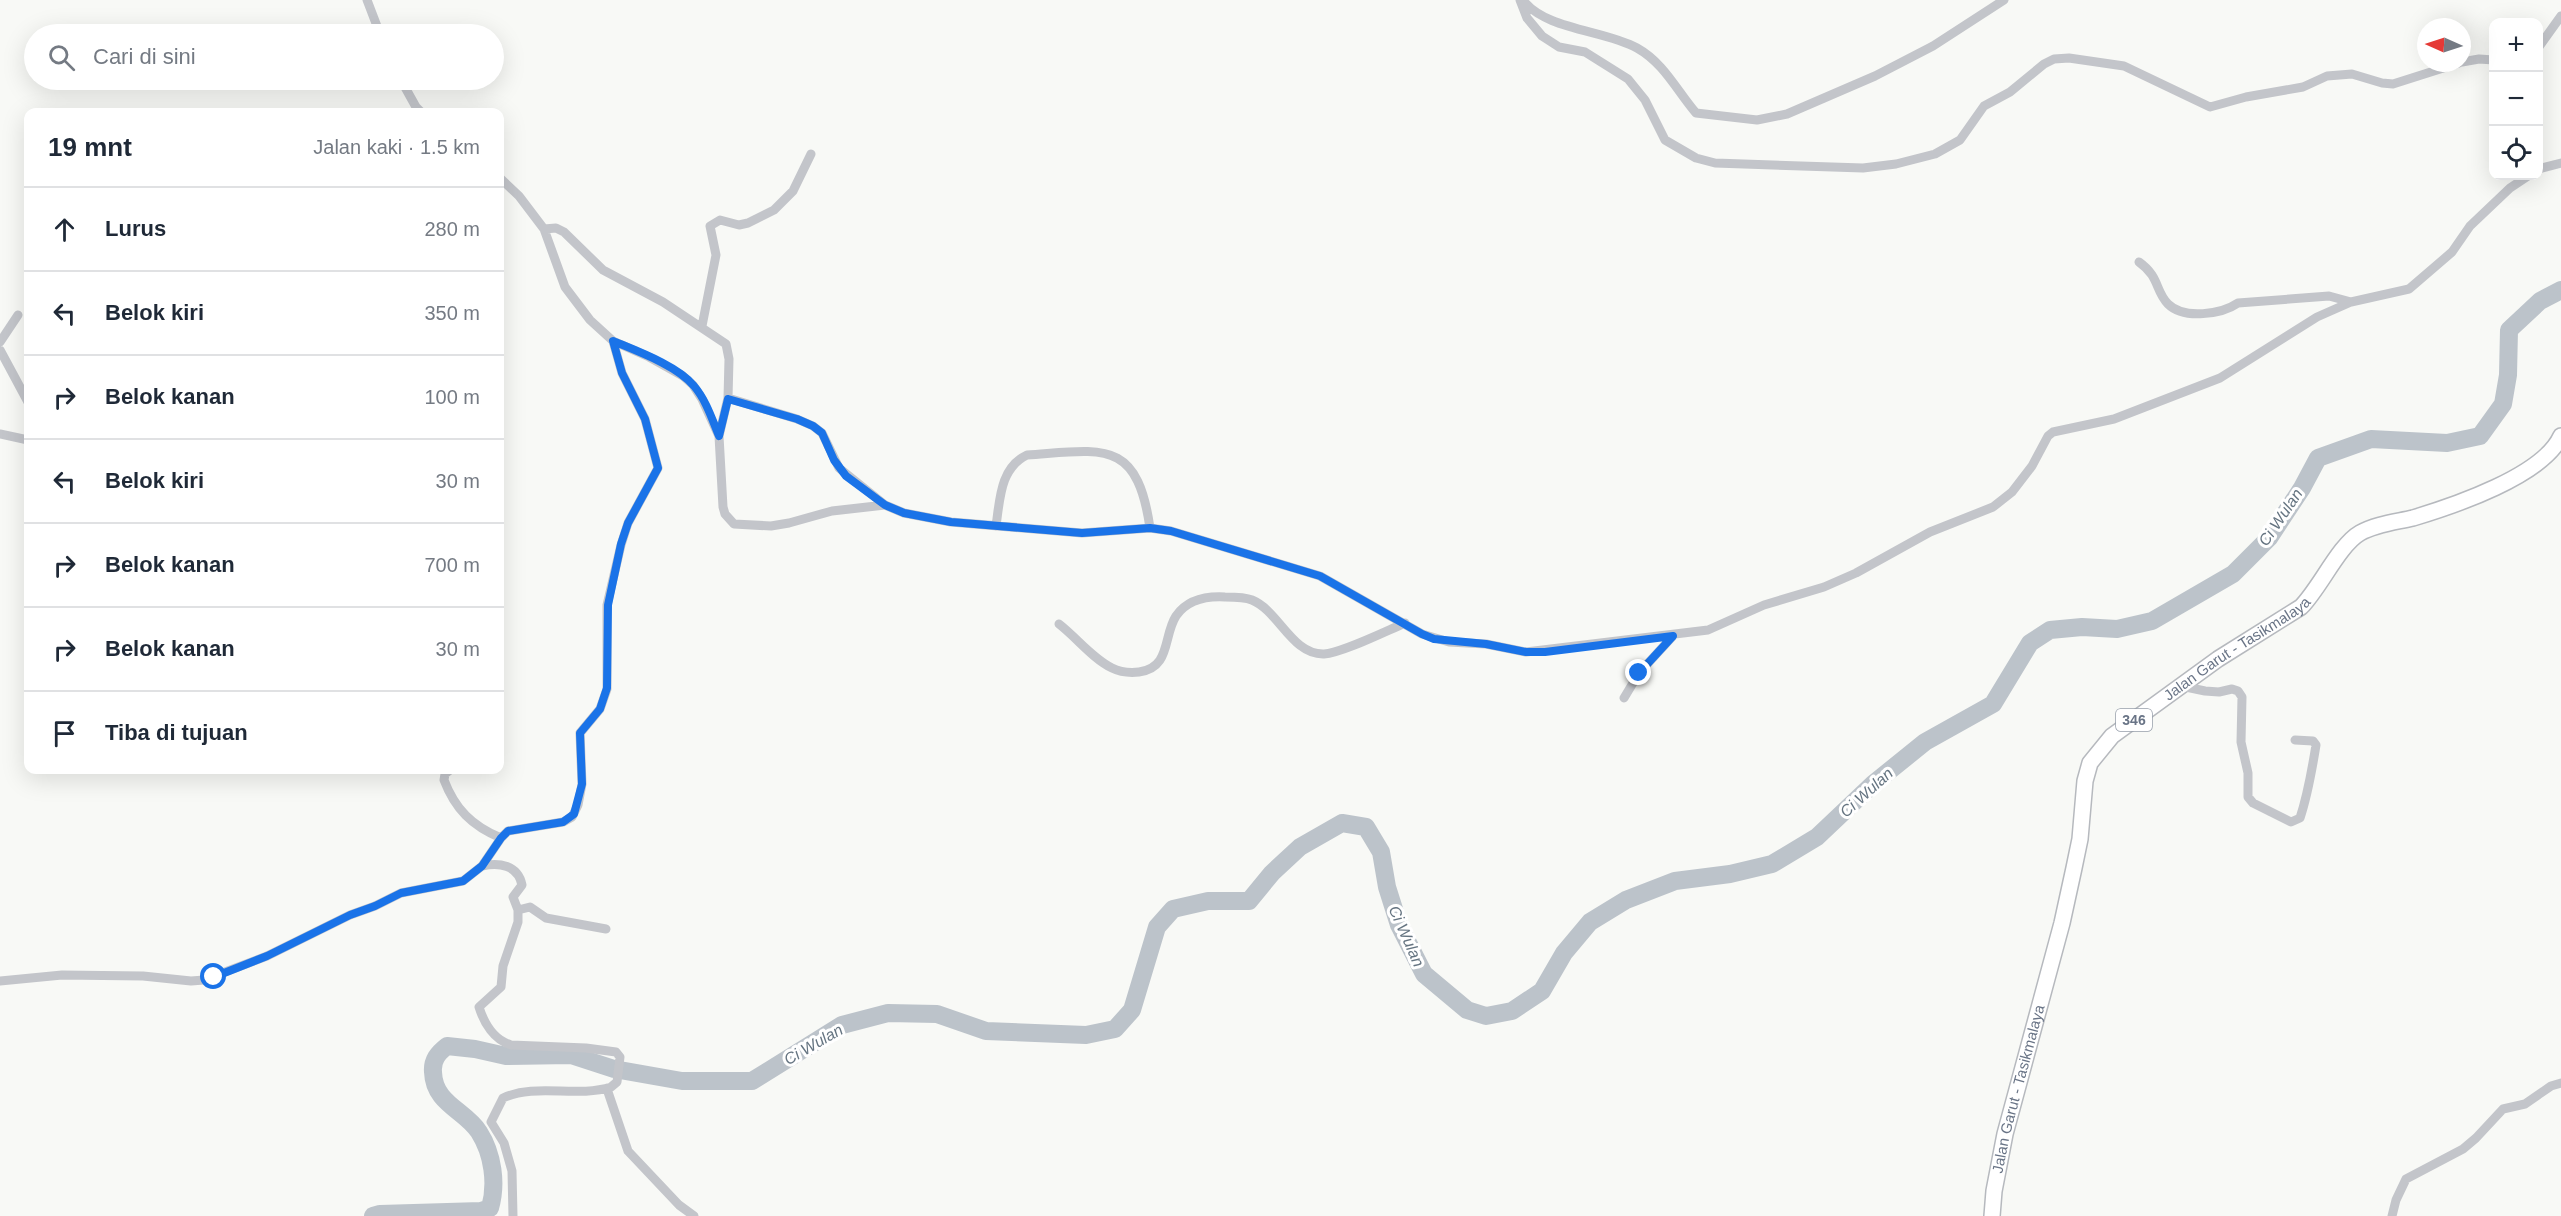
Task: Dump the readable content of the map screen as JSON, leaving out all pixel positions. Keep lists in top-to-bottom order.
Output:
{
  "streets": {
    "main road": ["Jalan Garut - Tasikmalaya", "346"]
  },
  "water": ["Ci Wulan"],
  "north": "left",
  "page": {
    "map_buttons": ["+", "−"],
    "search": "Cari di sini",
    "heading": ["19 mnt", "Jalan kaki · 1.5 km"],
    "list": [
      ["Lurus", "280 m"],
      ["Belok kiri", "350 m"],
      ["Belok kanan", "100 m"],
      ["Belok kiri", "30 m"],
      ["Belok kanan", "700 m"],
      ["Belok kanan", "30 m"],
      "Tiba di tujuan"
    ]
  }
}
